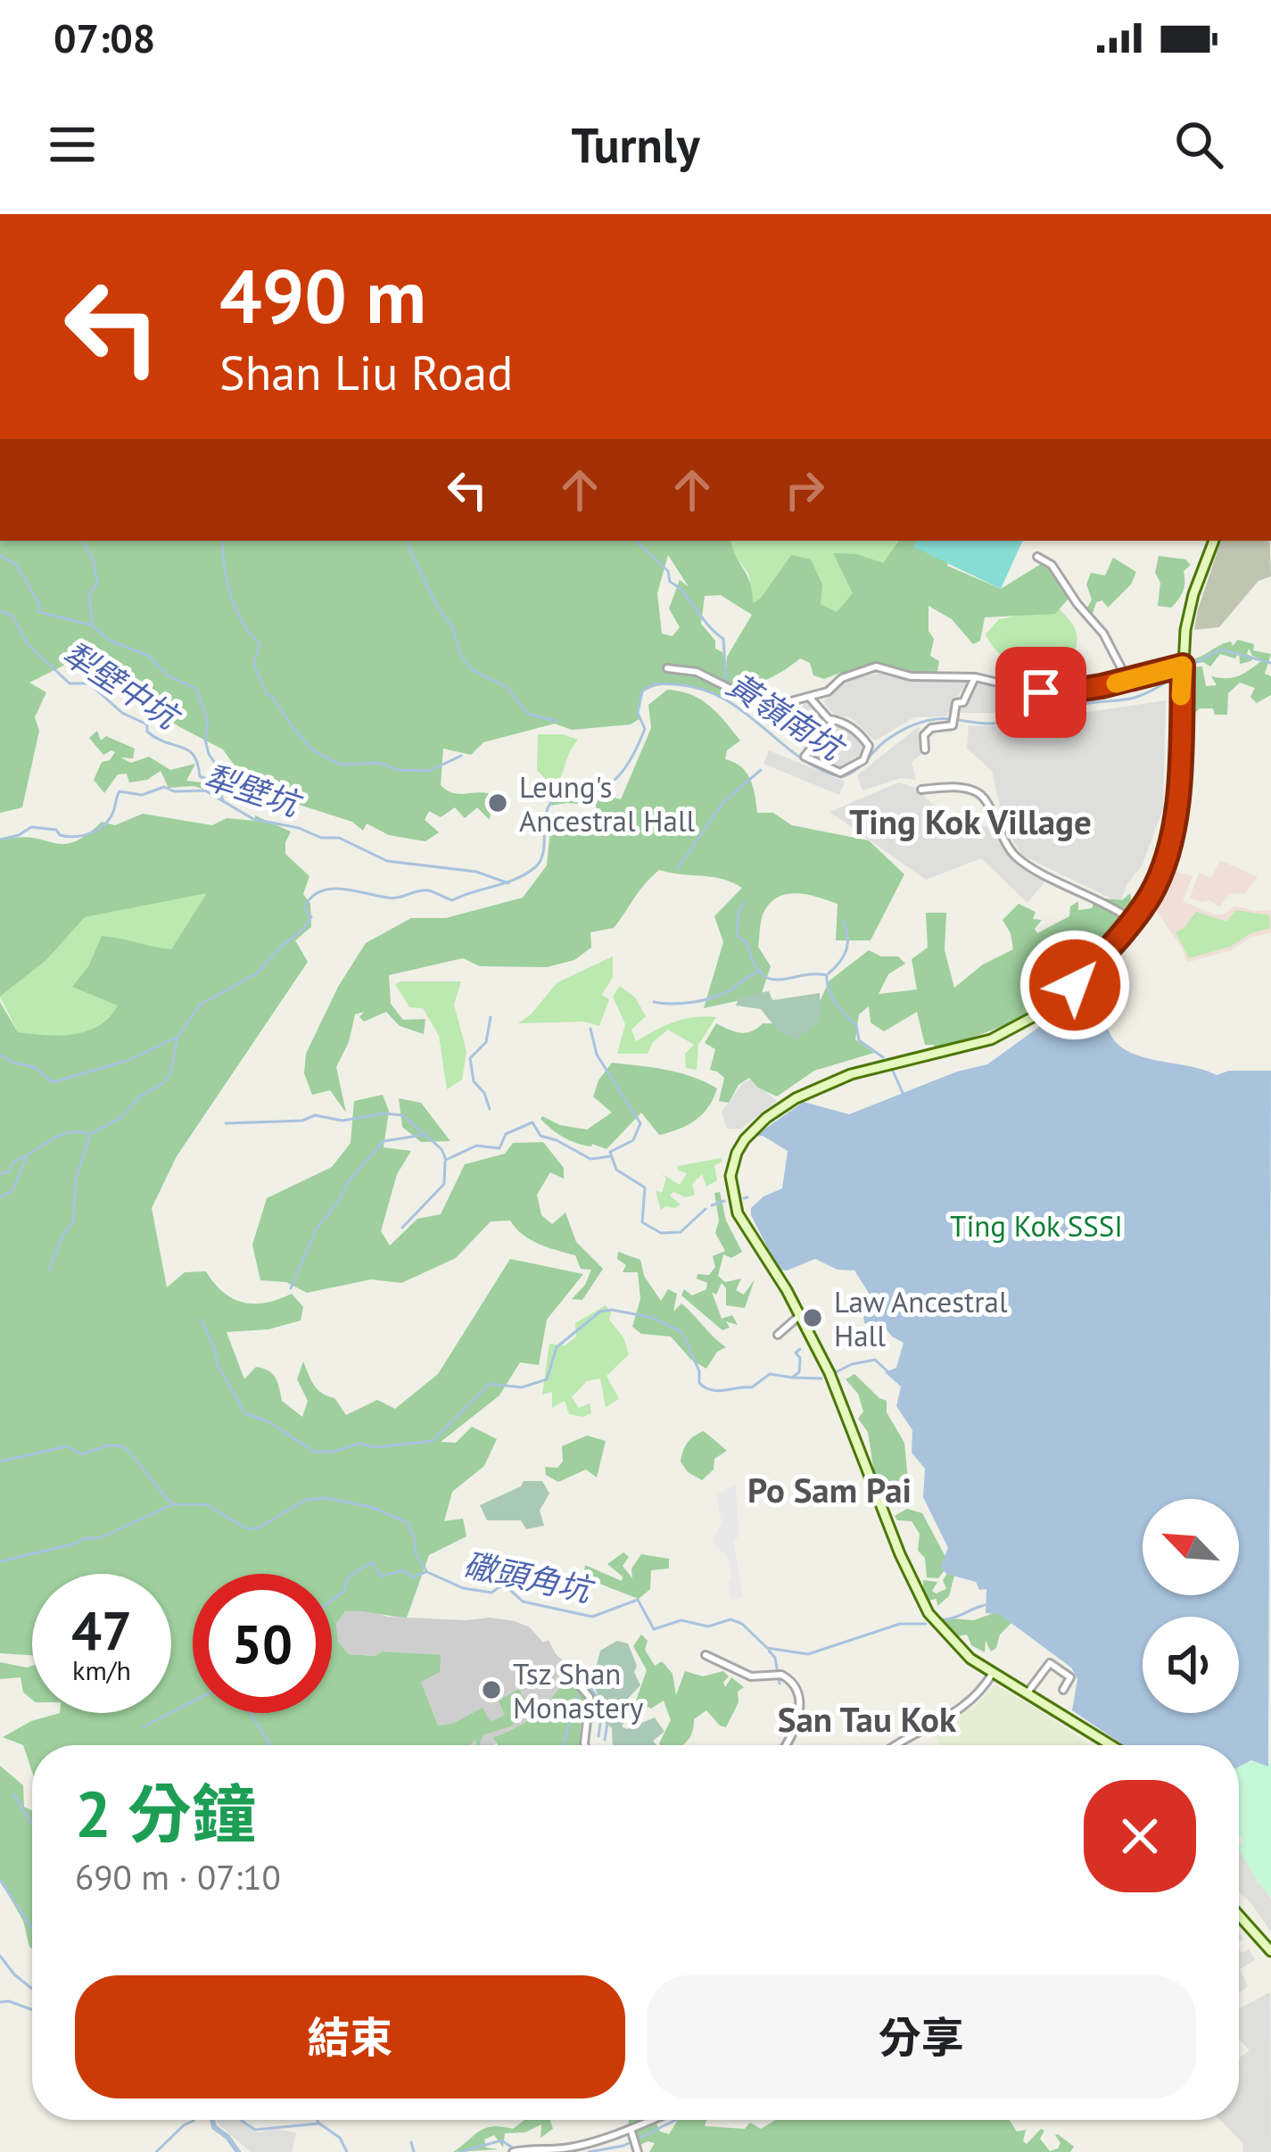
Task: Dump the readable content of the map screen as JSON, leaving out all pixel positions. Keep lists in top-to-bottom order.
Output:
{
  "districts": ["Ting Kok Village", "Po Sam Pai", "San Tau Kok"],
  "water": [
    "犁壁中坑",
    "黃嶺南坑",
    "犁壁坑",
    "䃟頭角坑"
  ],
  "parks": ["Ting Kok SSSI"],
  "places": ["Leung's Ancestral Hall", "Law Ancestral Hall", "Tsz Shan Monastery"],
  "north": "top left",
  "page": {
    "status": "07:08",
    "header": "Turnly",
    "turn": ["490 m", "Shan Liu Road"],
    "speed": "47 km/h",
    "limit": "50",
    "heading": ["2 分鐘", "690 m · 07:10"],
    "buttons": ["結束", "分享"]
  }
}
